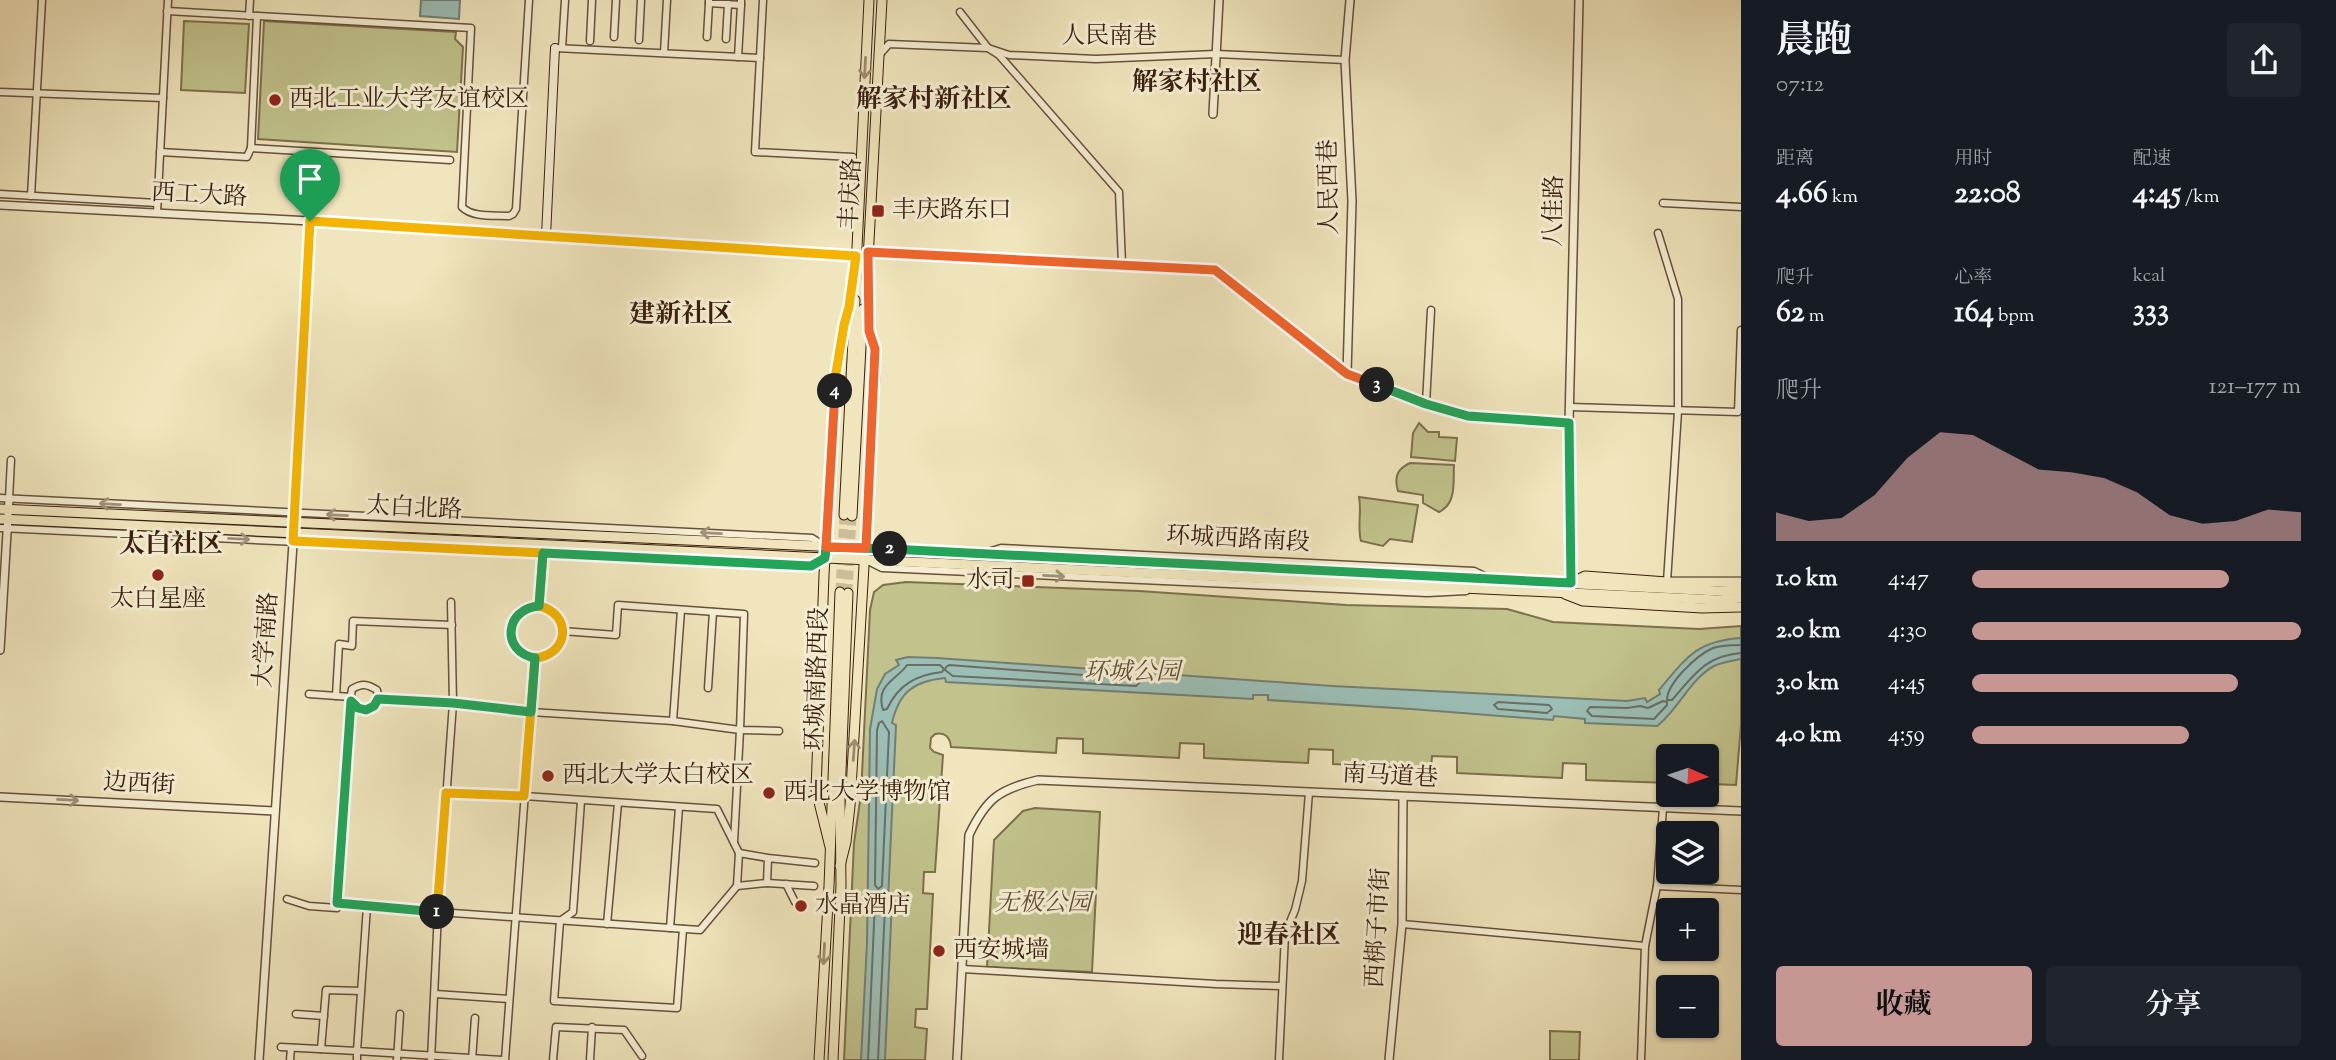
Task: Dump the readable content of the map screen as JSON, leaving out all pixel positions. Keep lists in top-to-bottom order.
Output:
{
  "streets": {
    "main road": [
      "丰庆路",
      "太白北路",
      "环城西路南段",
      "环城南路西段"
    ],
    "street": [
      "人民南巷",
      "人民西巷",
      "西工大路",
      "八佳路",
      "大学南路",
      "南马道巷",
      "边西街",
      "西梆子市街"
    ]
  },
  "crossings": [
    ["人民南巷", "人民西巷"],
    ["人民南巷", "丰庆路"],
    ["丰庆路", "西工大路"],
    ["西工大路", "大学南路"],
    ["八佳路", "环城西路南段"],
    ["太白北路", "环城西路南段"],
    ["太白北路", "大学南路"],
    ["大学南路", "边西街"],
    ["南马道巷", "西梆子市街"]
  ],
  "one_way": ["边西街"],
  "districts": [
    "解家村社区",
    "解家村新社区",
    "建新社区",
    "太白社区",
    "迎春社区"
  ],
  "parks": ["环城公园", "无极公园"],
  "places": {
    "other": [
      "西北工业大学友谊校区",
      "太白星座",
      "西北大学太白校区",
      "西北大学博物馆",
      "水晶酒店",
      "西安城墙"
    ],
    "transit": ["丰庆路东口", "水司"]
  },
  "north": "right",
  "page": {
    "heading": ["晨跑", "07:12"],
    "stats": [
      ["距离", "4.66 km"],
      ["用时", "22:08"],
      ["配速", "4:45 /km"],
      ["爬升", "62 m"],
      ["心率", "164 bpm"],
      ["kcal", "333"]
    ],
    "chart": ["爬升", "121–177 m"],
    "pins": [
      "3",
      "4",
      "2",
      "1"
    ],
    "list": [
      {
        "name": "1.0 km",
        "note": "4:47"
      },
      {
        "name": "2.0 km",
        "note": "4:30"
      },
      {
        "name": "3.0 km",
        "note": "4:45"
      },
      {
        "name": "4.0 km",
        "note": "4:59"
      }
    ],
    "map_buttons": ["+", "−"],
    "buttons": ["收藏", "分享"]
  }
}
